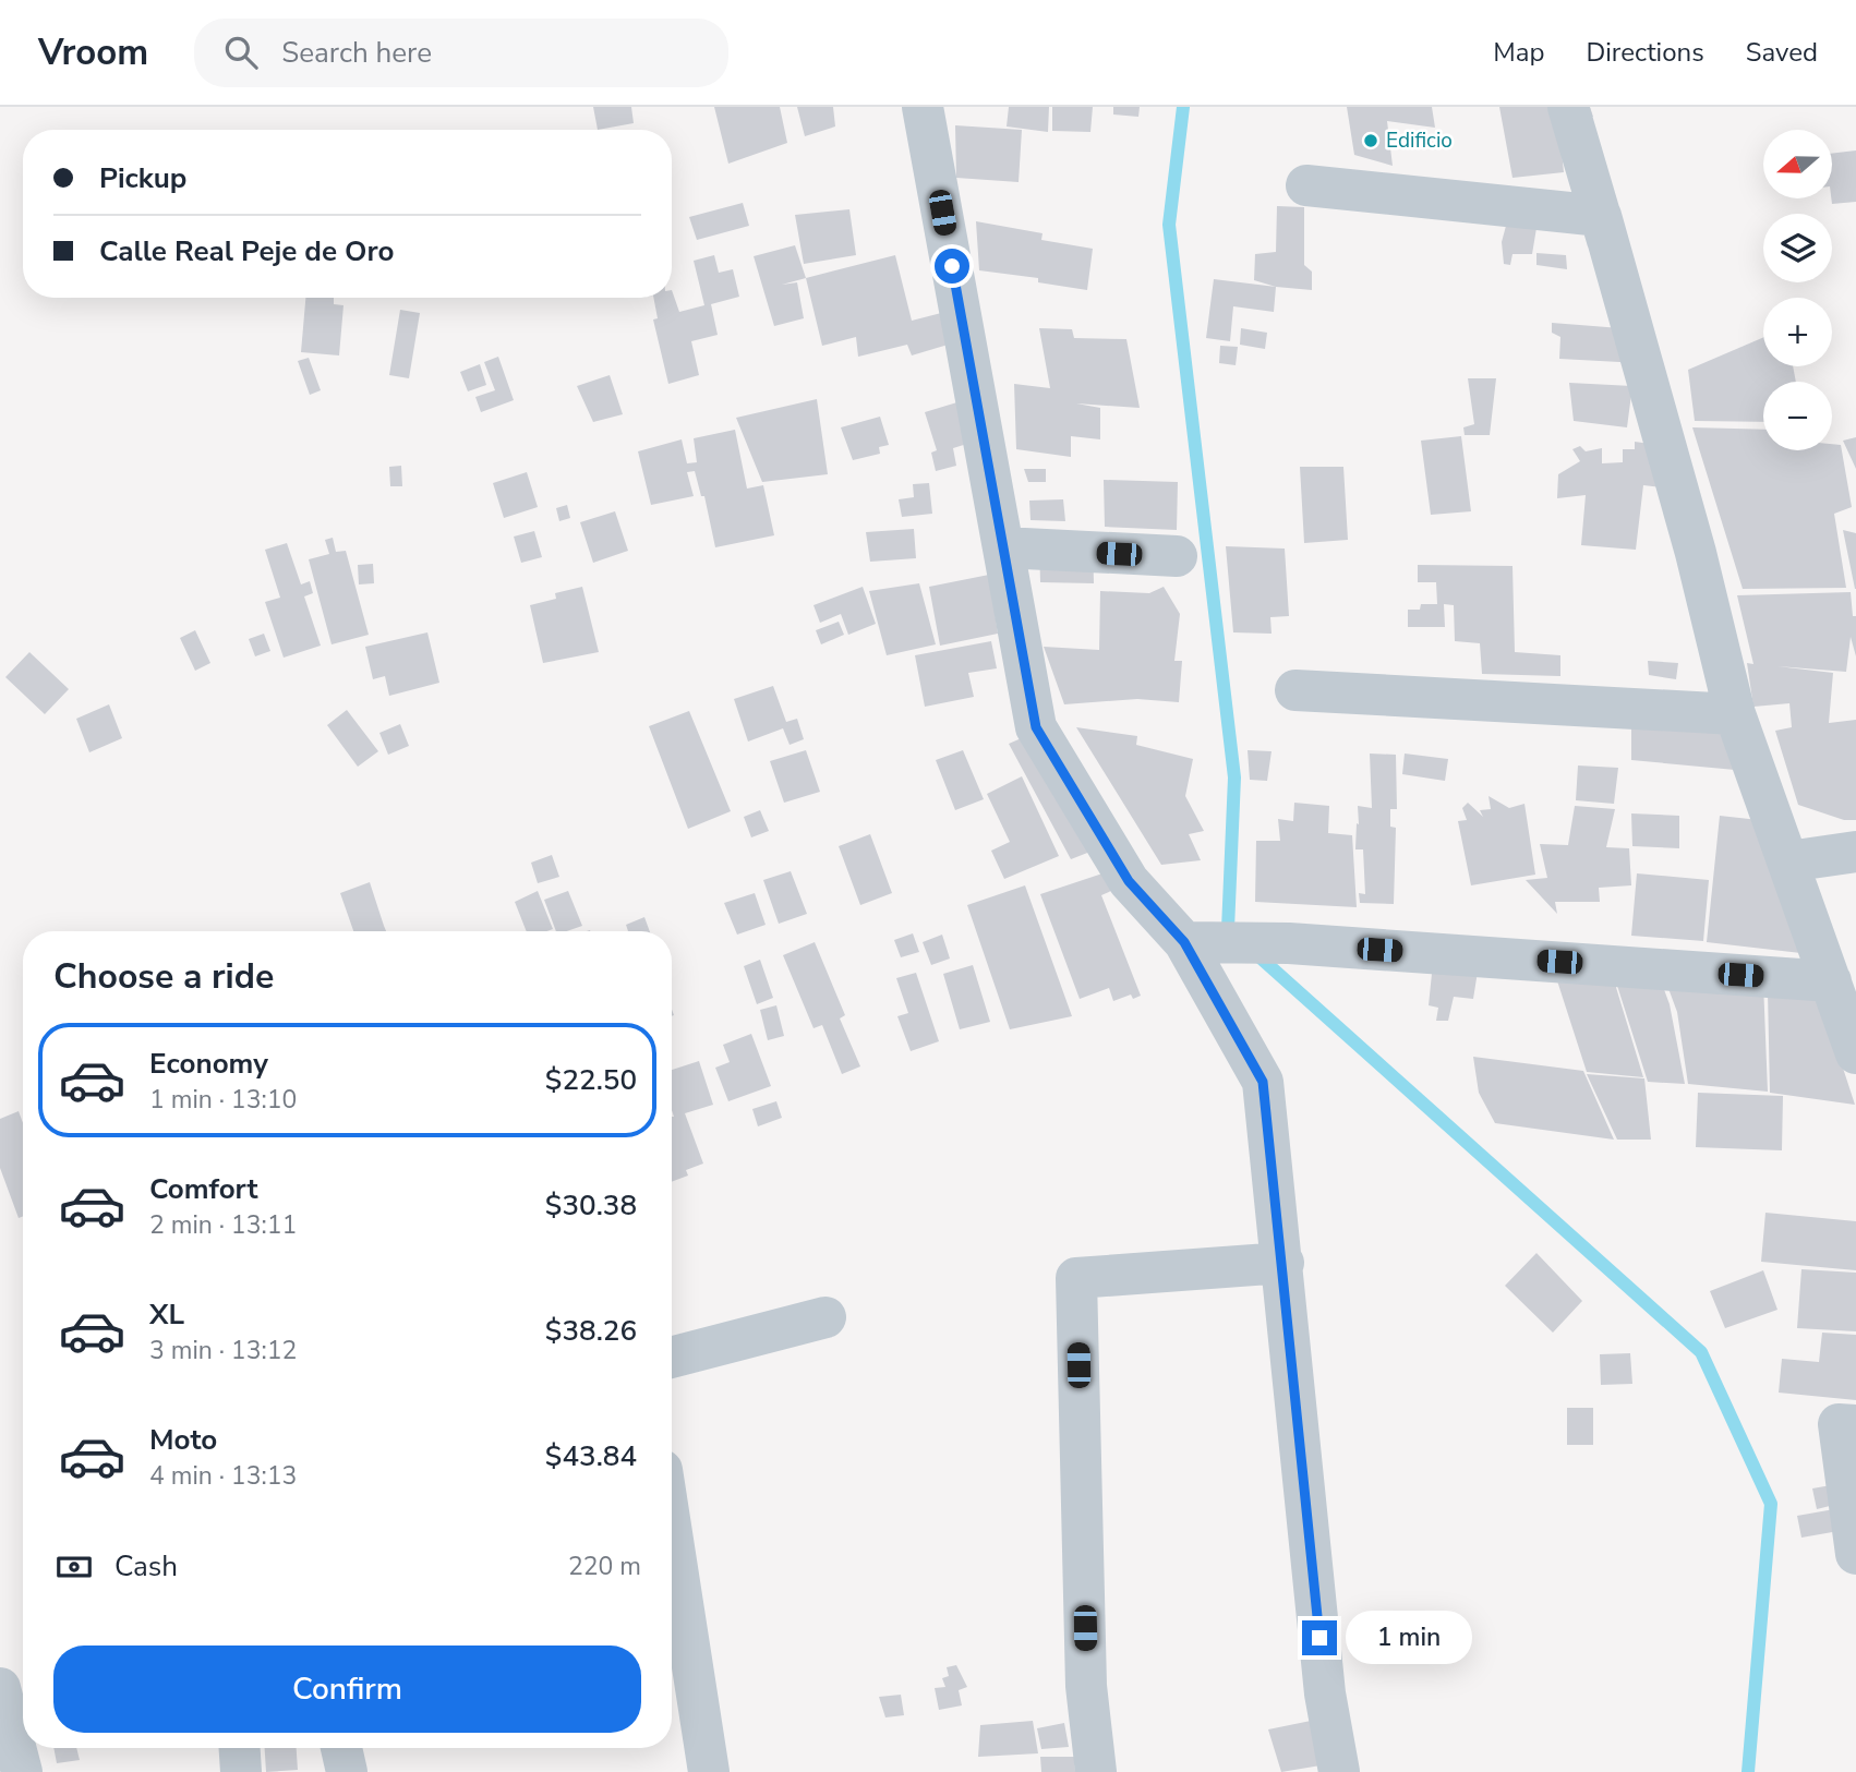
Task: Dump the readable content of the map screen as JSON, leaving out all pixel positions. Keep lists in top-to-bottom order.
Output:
{
  "places": ["Edificio"],
  "north": "left",
  "page": {
    "header": "Vroom",
    "search": "Search here",
    "nav": ["Map", "Directions", "Saved"],
    "map_buttons": ["+", "−"],
    "banner": ["Pickup", "Calle Real Peje de Oro"],
    "heading": "Choose a ride",
    "list": [
      {
        "name": "Economy",
        "note": "1 min · 13:10",
        "value": "$22.50"
      },
      {
        "name": "Comfort",
        "note": "2 min · 13:11",
        "value": "$30.38"
      },
      {
        "name": "XL",
        "note": "3 min · 13:12",
        "value": "$38.26"
      },
      {
        "name": "Moto",
        "note": "4 min · 13:13",
        "value": "$43.84"
      }
    ],
    "pay": ["Cash", "220 m"],
    "bubble": "1 min",
    "buttons": "Confirm"
  }
}
